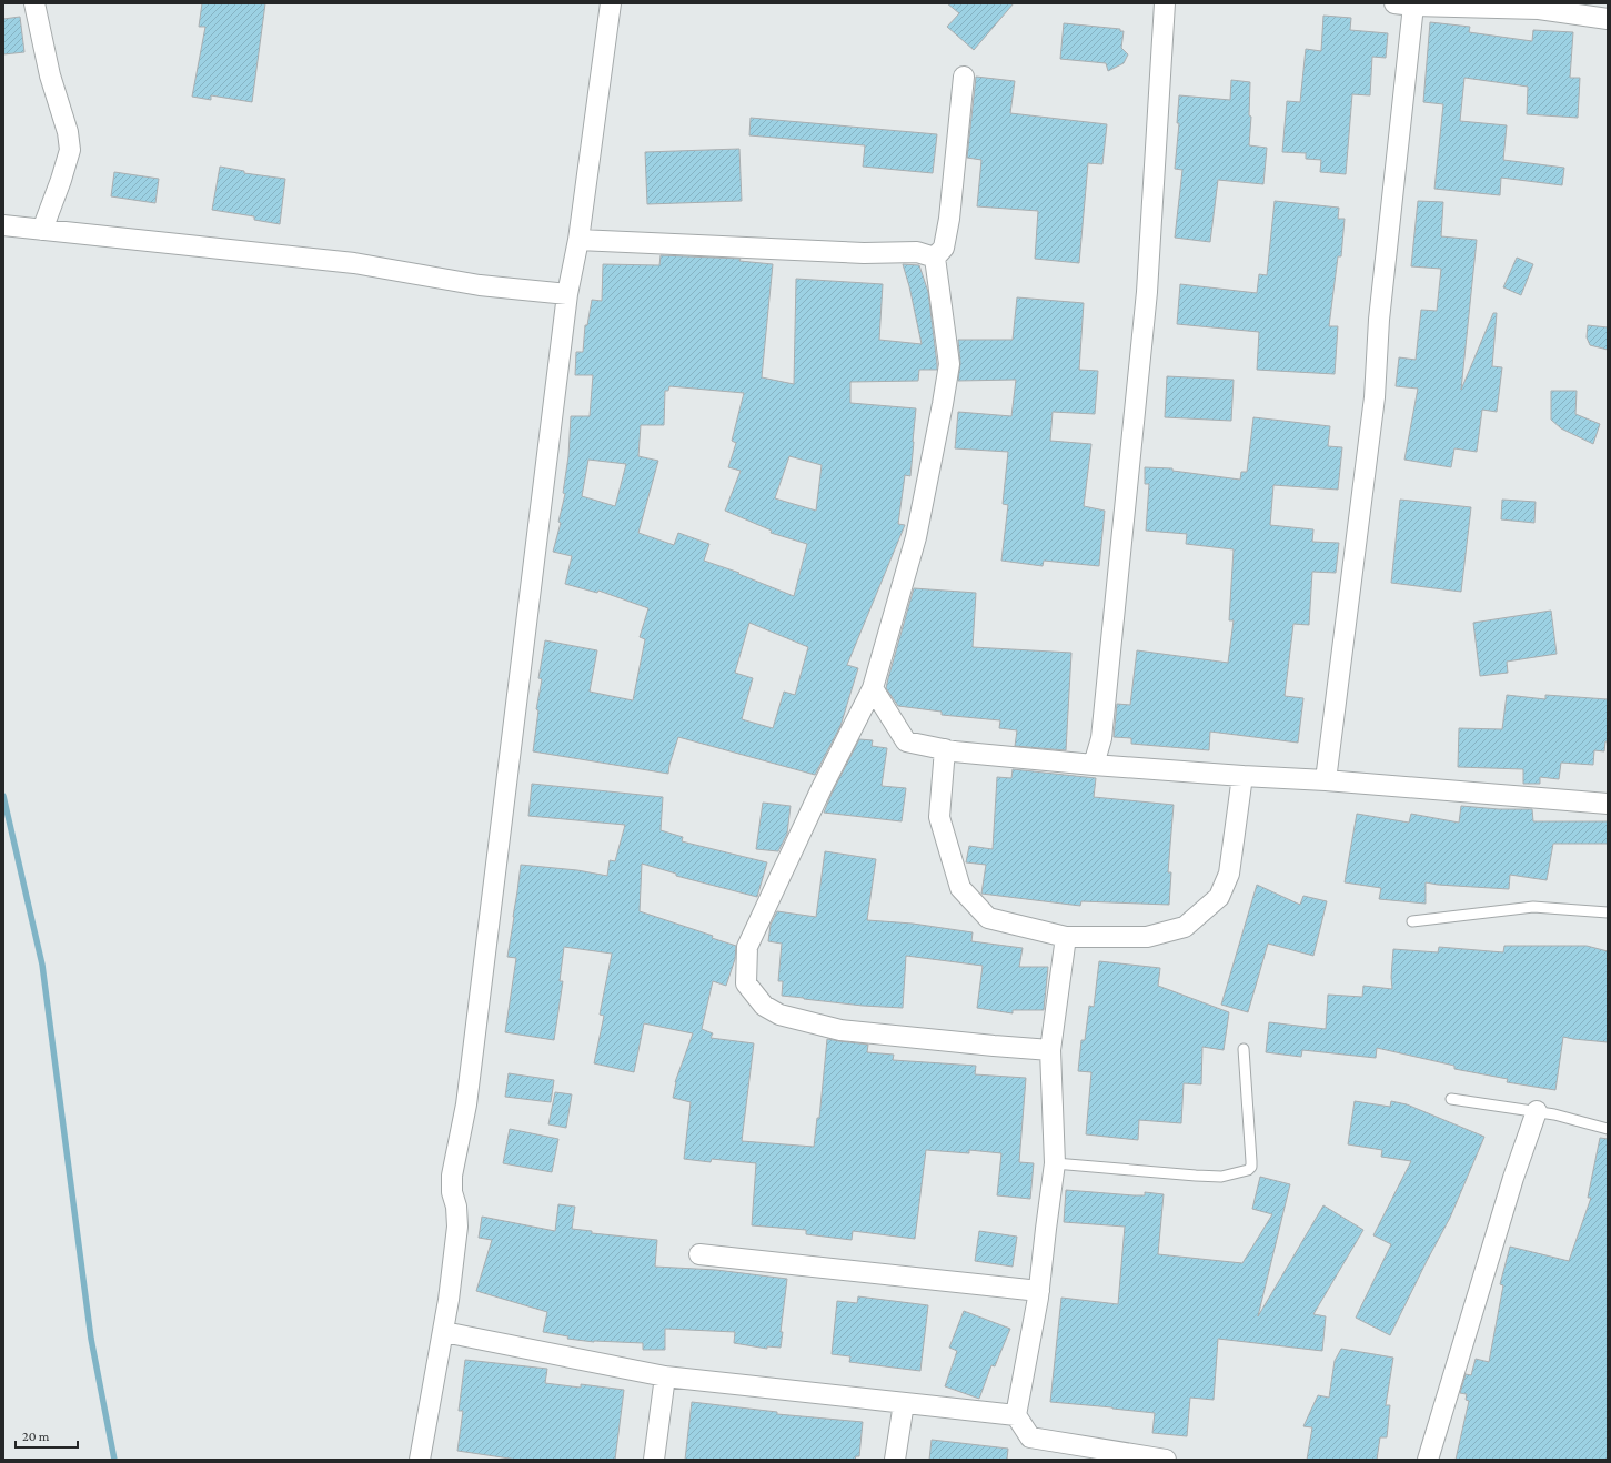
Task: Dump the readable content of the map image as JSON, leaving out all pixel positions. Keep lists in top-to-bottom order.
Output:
{
  "scale_bar": "20 m"
}
